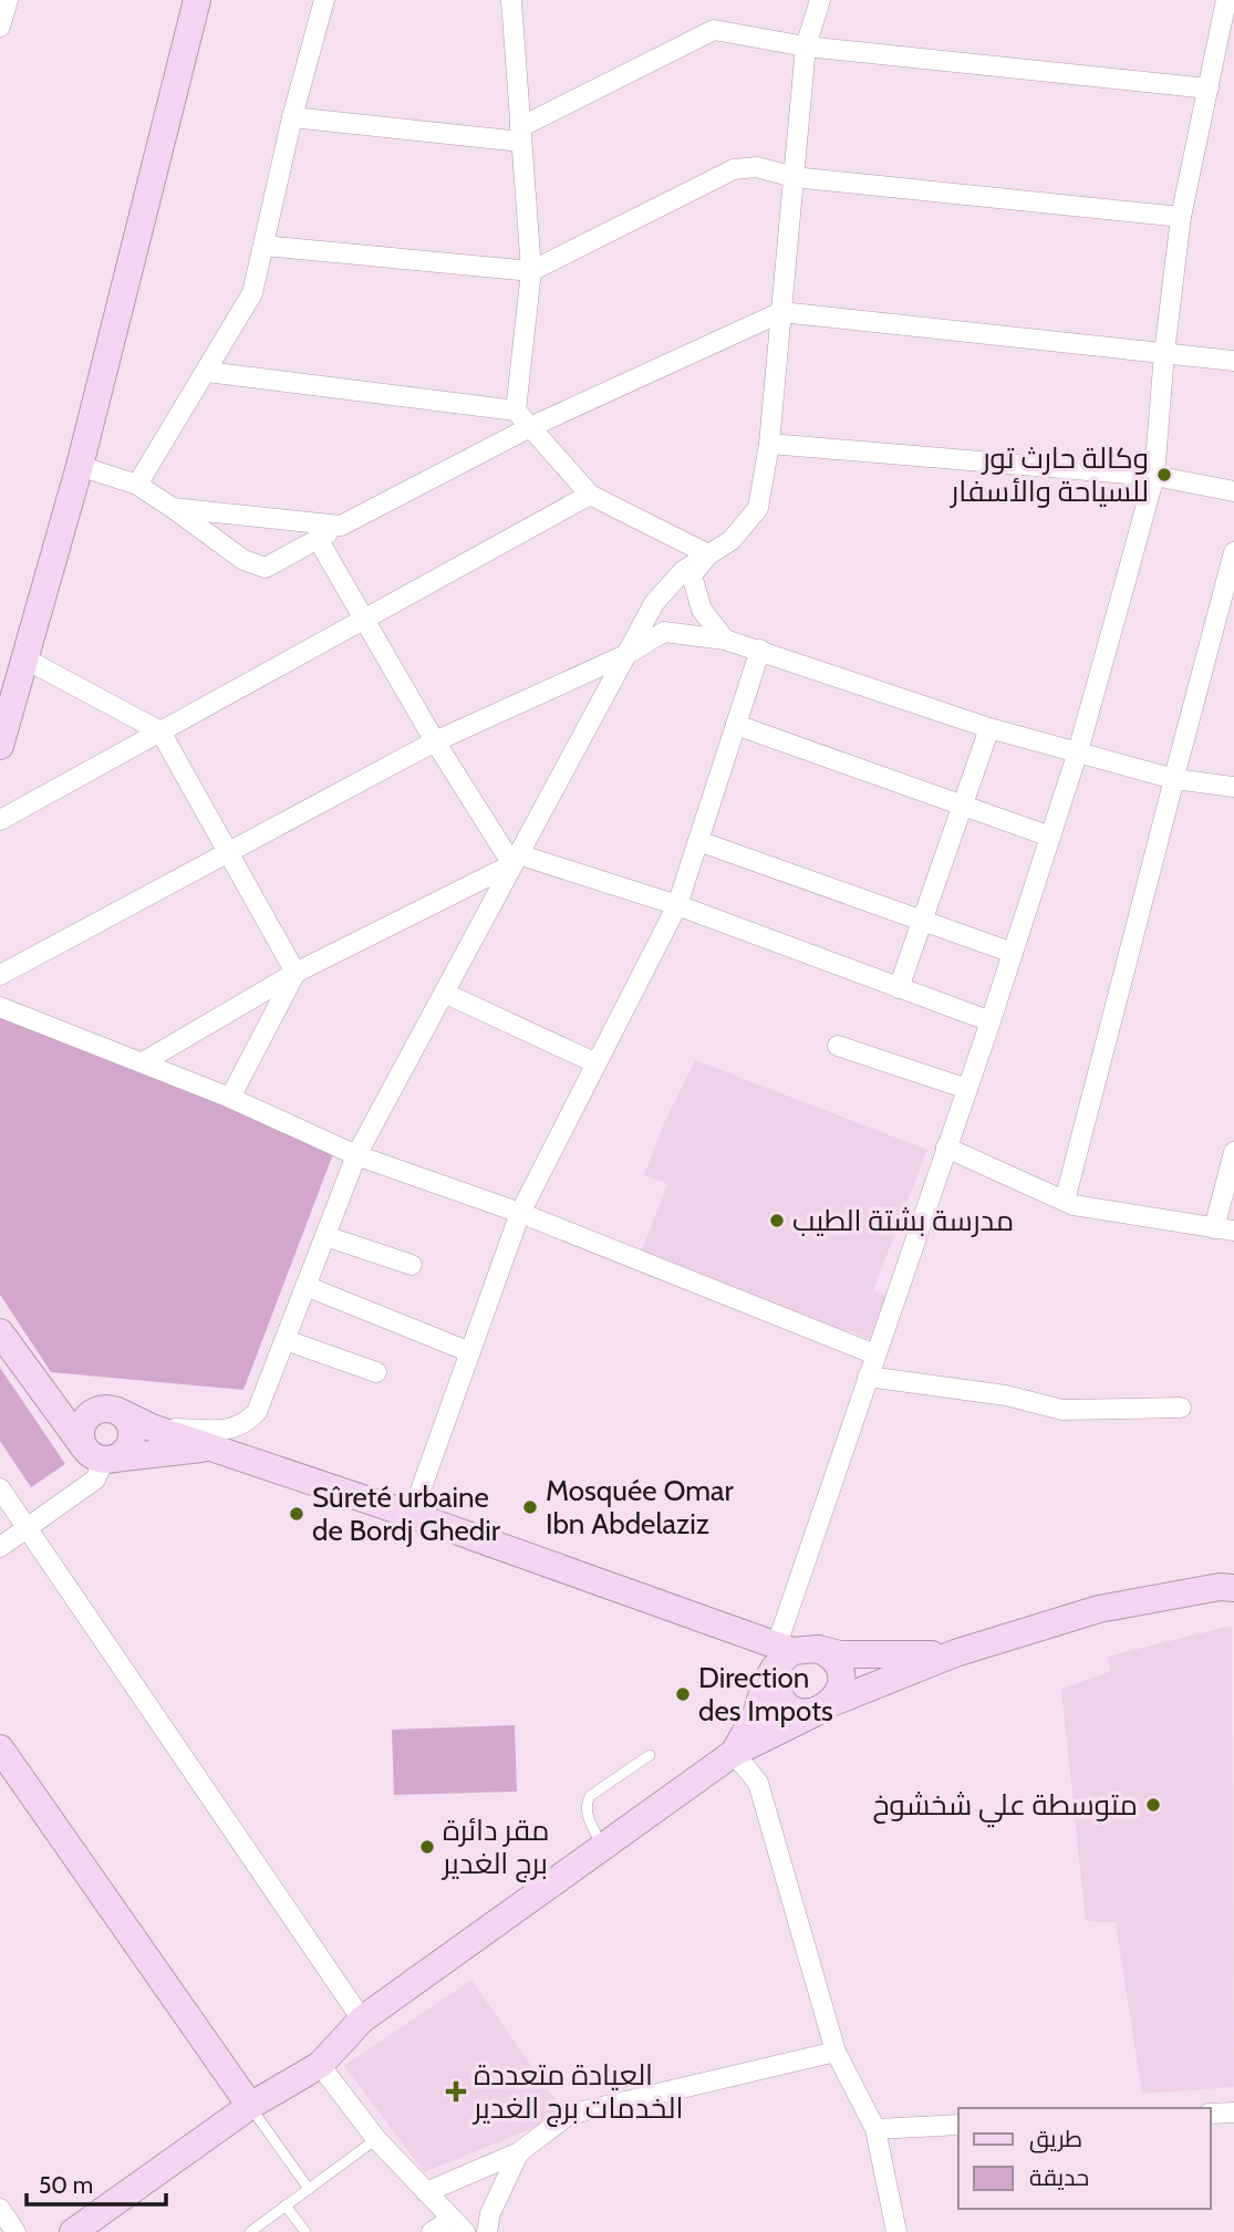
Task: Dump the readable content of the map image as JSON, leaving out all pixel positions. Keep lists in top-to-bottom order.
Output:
{
  "places": {
    "other": [
      "وكالة حارث تور للسياحة والأسفار",
      "مدرسة بشتة الطيب",
      "Mosquée Omar Ibn Abdelaziz",
      "Sûreté urbaine de Bordj Ghedir",
      "Direction des Impots",
      "متوسطة علي شخشوخ",
      "مقر دائرة برج الغدير"
    ],
    "health": ["العيادة متعددة الخدمات برج الغدير"]
  },
  "legend": ["طريق", "حديقة"],
  "scale_bar": "50 m"
}
